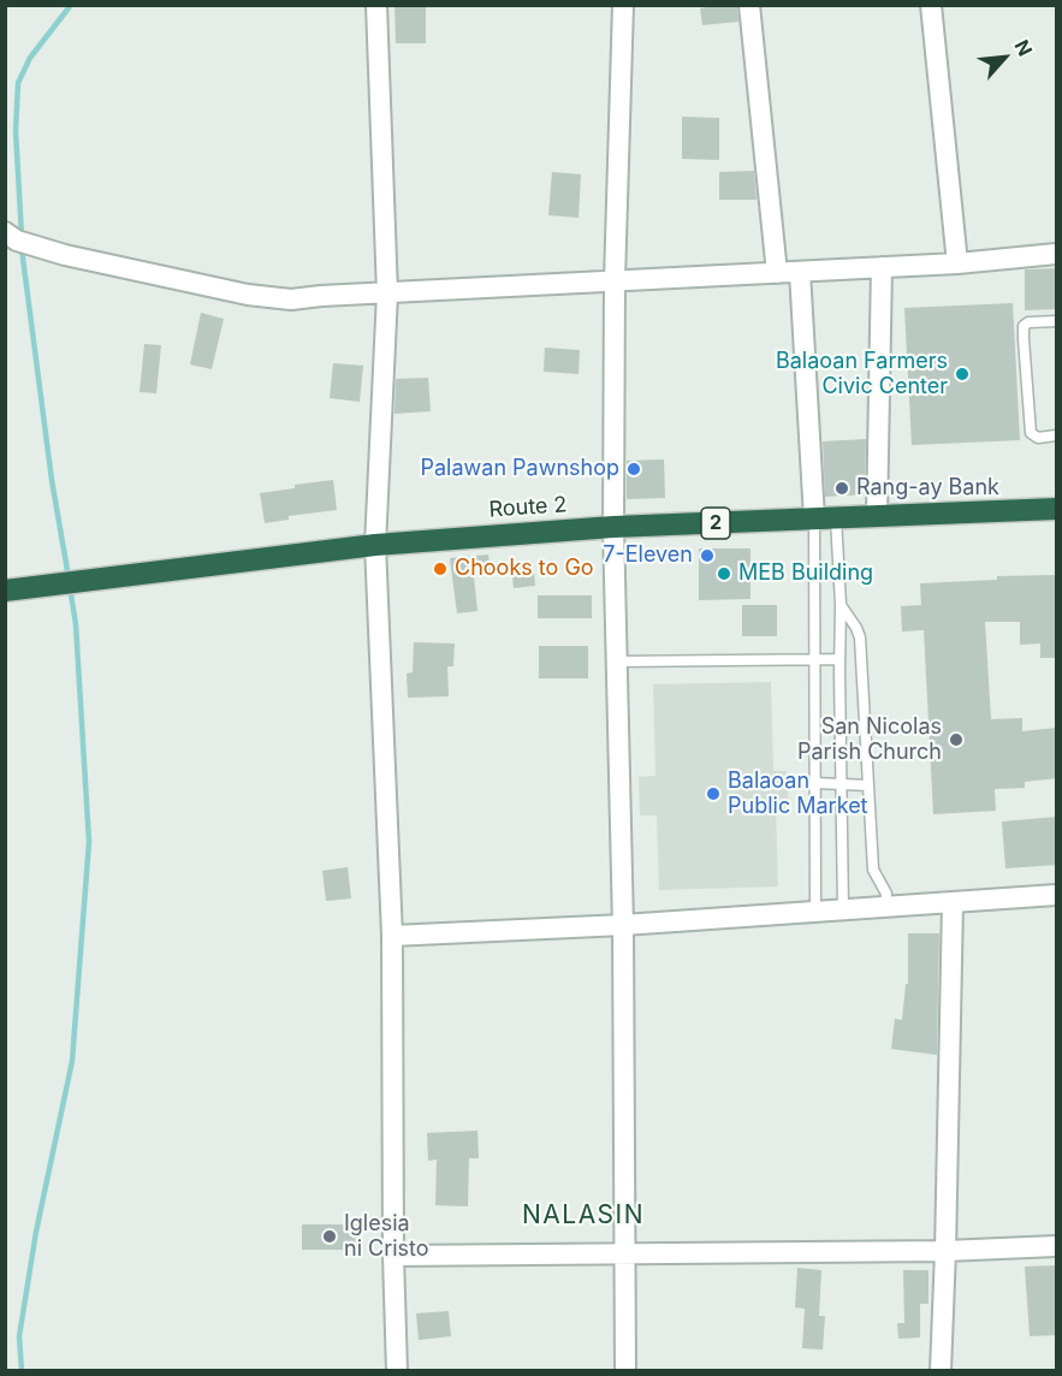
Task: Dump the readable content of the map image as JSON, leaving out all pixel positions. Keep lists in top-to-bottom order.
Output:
{
  "streets": {
    "highway": ["Route 2", "2"]
  },
  "districts": ["NALASIN"],
  "places": [
    "Balaoan Farmers Civic Center",
    "Palawan Pawnshop",
    "Rang-ay Bank",
    "7-Eleven",
    "Chooks to Go",
    "MEB Building",
    "San Nicolas Parish Church",
    "Balaoan Public Market",
    "Iglesia ni Cristo"
  ],
  "north": "top right"
}
